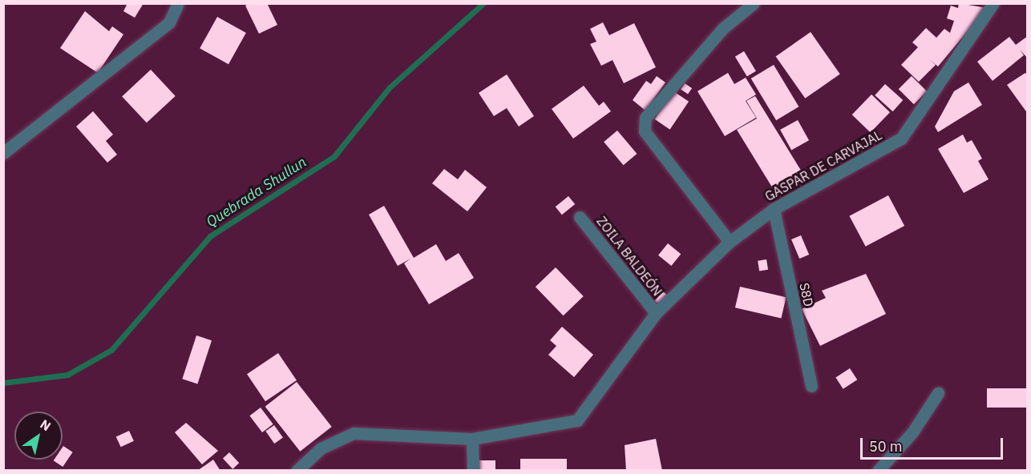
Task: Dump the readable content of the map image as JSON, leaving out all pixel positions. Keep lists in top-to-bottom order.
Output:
{
  "streets": {
    "street": ["GASPAR DE CARVAJAL", "ZOILA BALDEÓN", "S8D"]
  },
  "crossings": [
    ["GASPAR DE CARVAJAL", "ZOILA BALDEÓN"],
    ["GASPAR DE CARVAJAL", "S8D"]
  ],
  "water": ["Quebrada Shullun"],
  "scale_bar": "50 m",
  "north": "top right"
}
